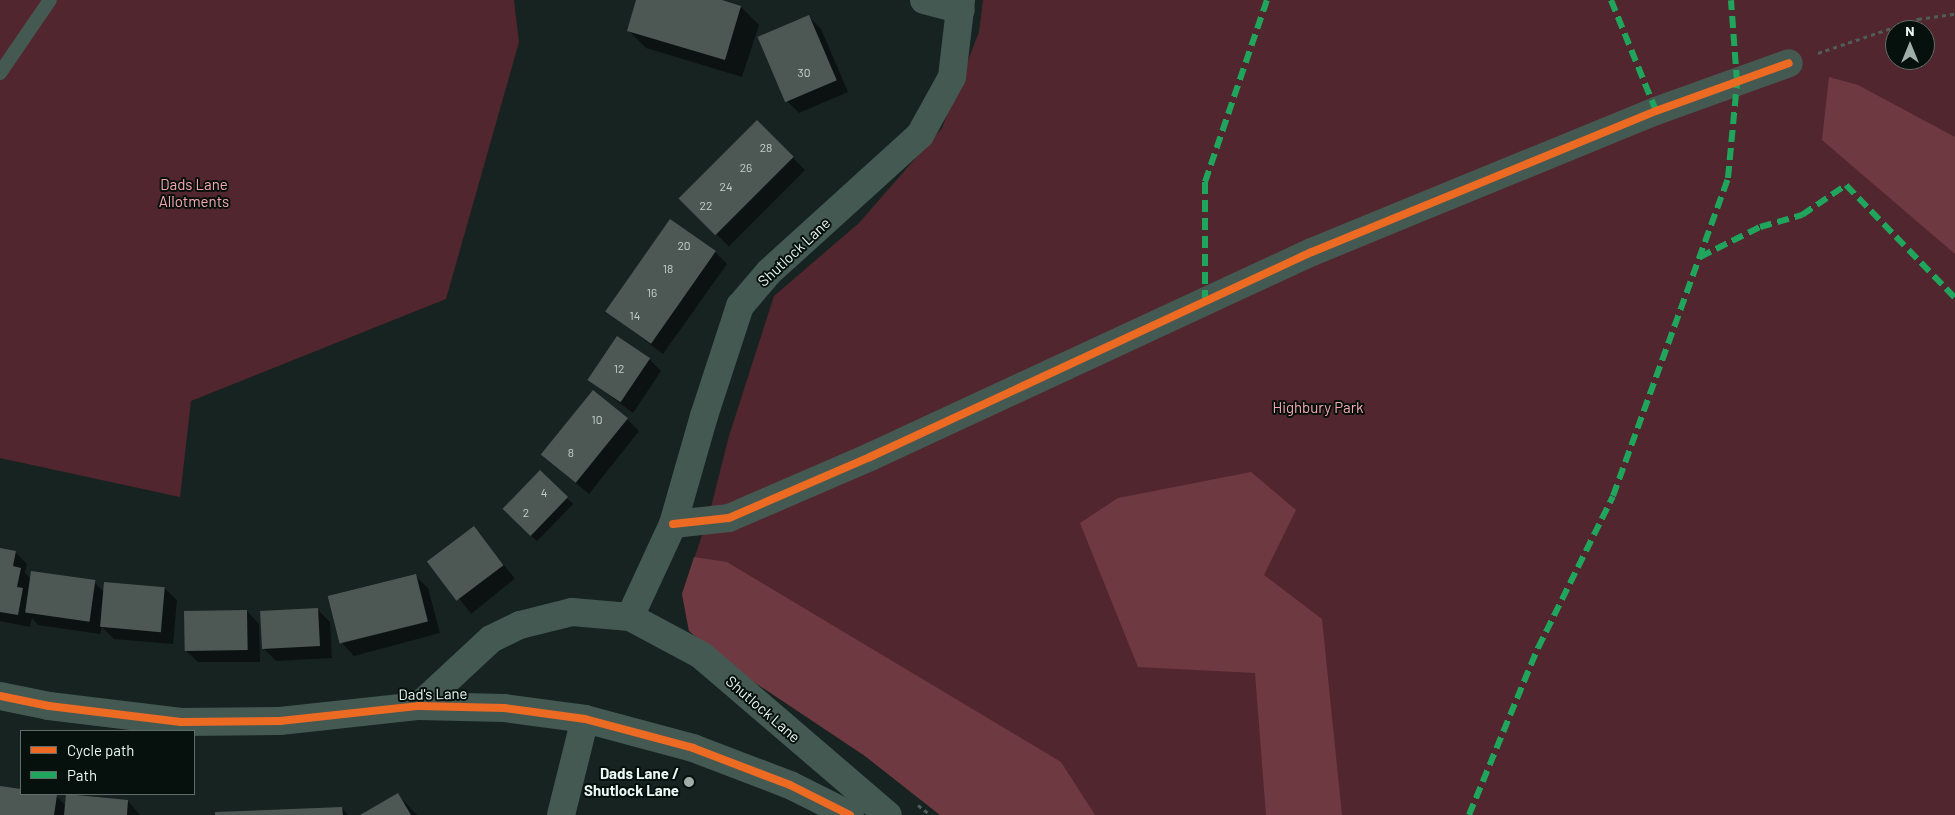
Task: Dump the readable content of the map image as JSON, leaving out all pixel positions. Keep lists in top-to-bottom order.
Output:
{
  "streets": {
    "street": ["Shutlock Lane", "Dad's Lane"]
  },
  "crossings": [
    ["Shutlock Lane", "Dad's Lane"]
  ],
  "parks": ["Dads Lane Allotments", "Highbury Park"],
  "places": ["Dads Lane / Shutlock Lane"],
  "house_numbers": [
    "30",
    "28",
    "26",
    "24",
    "22",
    "20",
    "18",
    "16",
    "14",
    "12",
    "10",
    "8",
    "4",
    "2"
  ],
  "legend": ["Cycle path", "Path"],
  "north": "top"
}
